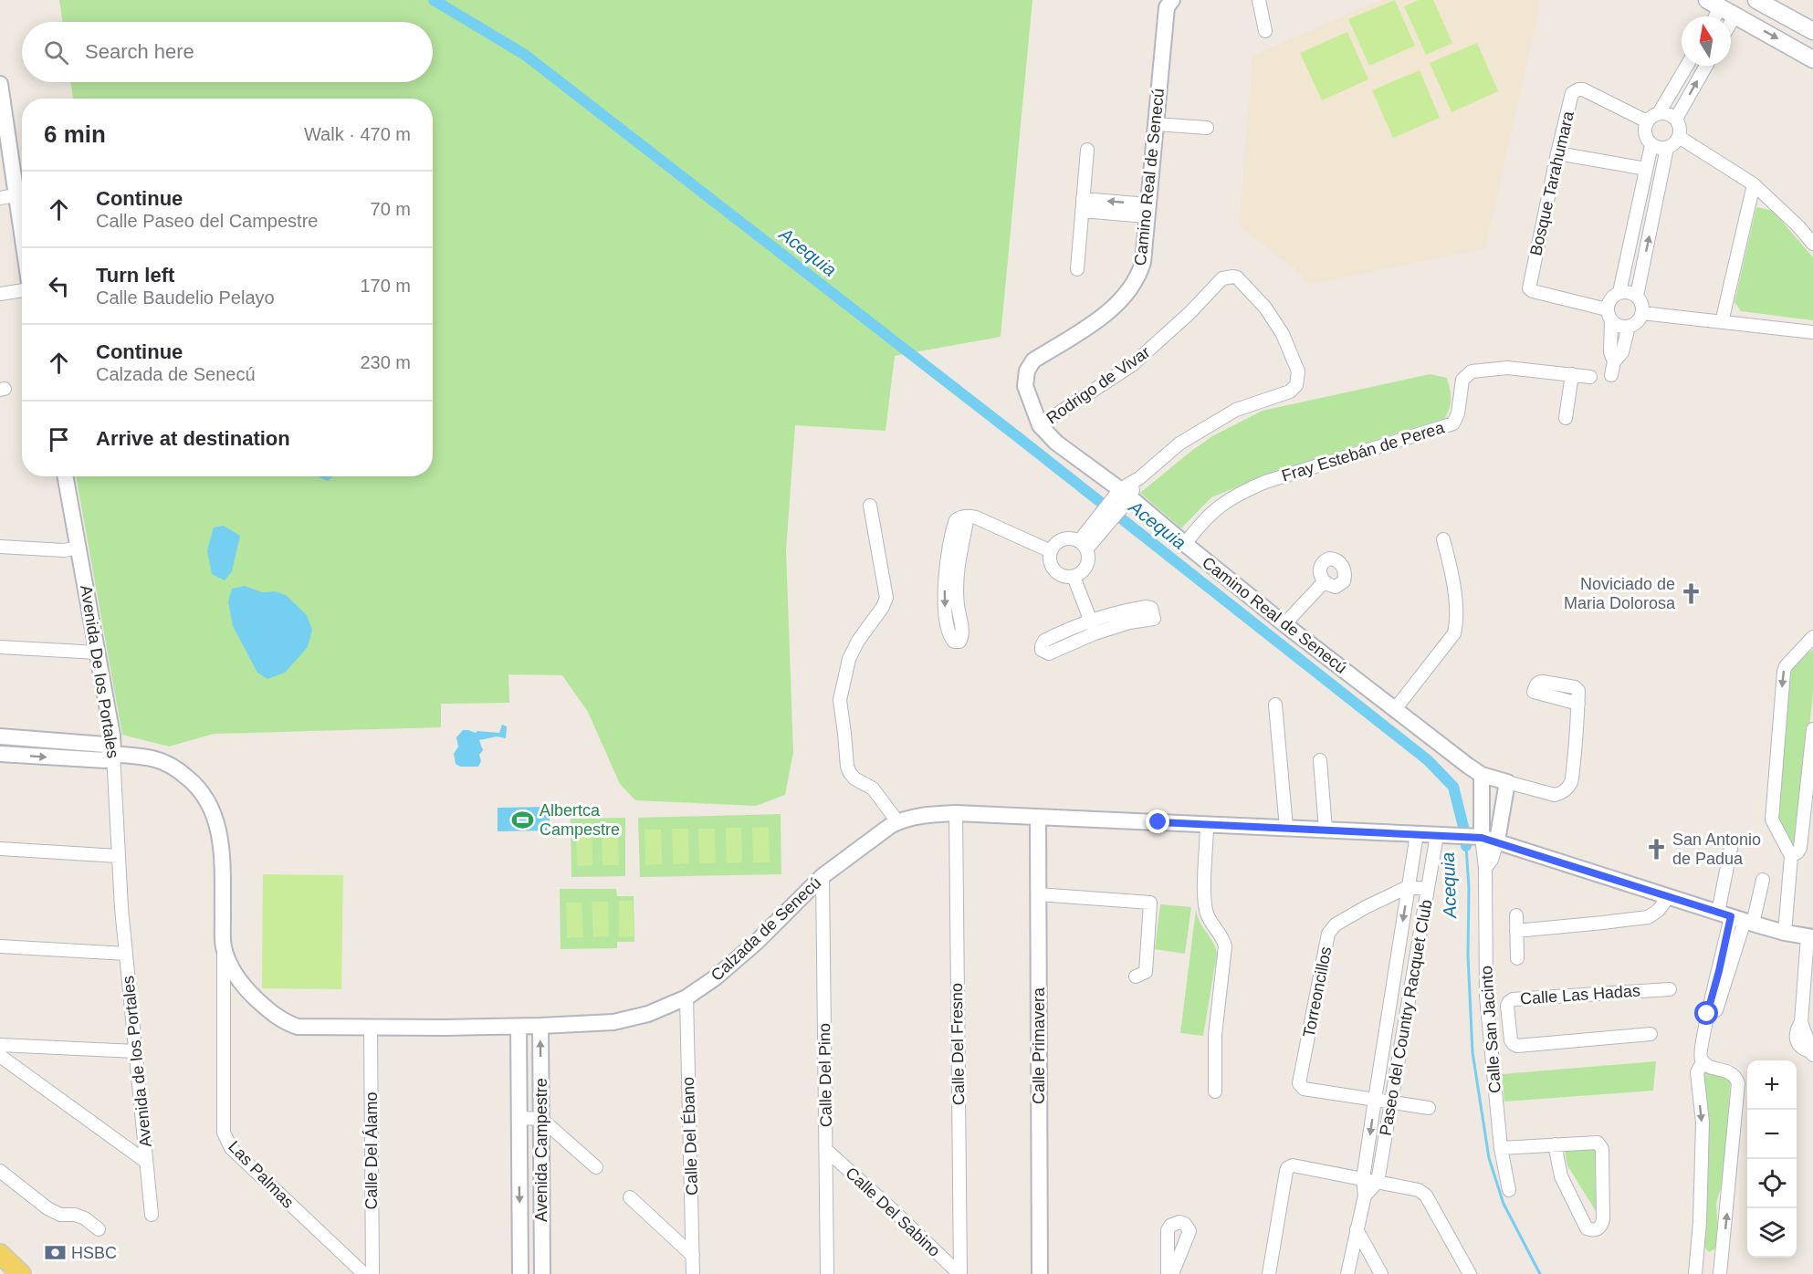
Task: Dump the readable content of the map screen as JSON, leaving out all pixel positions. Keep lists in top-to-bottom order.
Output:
{
  "streets": {
    "street": [
      "Camino Real de Senecú",
      "Bosque Tarahumara",
      "Rodrigo de Vivar",
      "Fray Estebán de Perea",
      "Avenida De los Portales",
      "Calzada de Senecú",
      "Torreoncillos",
      "Calle Las Hadas",
      "Paseo del Country Racquet Club",
      "Calle San Jacinto",
      "Calle Del Fresno",
      "Calle Primavera",
      "Avenida de los Portales",
      "Calle Del Pino",
      "Calle Del Ébano",
      "Avenida Campestre",
      "Calle Del Álamo",
      "Las Palmas",
      "Calle Del Sabino"
    ]
  },
  "crossings": [
    ["Camino Real de Senecú", "Rodrigo de Vivar"],
    ["Camino Real de Senecú", "Fray Estebán de Perea"],
    ["Avenida De los Portales", "Calzada de Senecú"],
    ["Avenida De los Portales", "Avenida de los Portales"],
    ["Calzada de Senecú", "Paseo del Country Racquet Club"],
    ["Calzada de Senecú", "Calle San Jacinto"],
    ["Calzada de Senecú", "Calle Del Fresno"],
    ["Calzada de Senecú", "Calle Primavera"],
    ["Calzada de Senecú", "Calle Del Pino"],
    ["Calzada de Senecú", "Calle Del Ébano"],
    ["Calzada de Senecú", "Avenida Campestre"],
    ["Calzada de Senecú", "Calle Del Álamo"],
    ["Calzada de Senecú", "Las Palmas"],
    ["Torreoncillos", "Paseo del Country Racquet Club"],
    ["Calle Las Hadas", "Calle San Jacinto"],
    ["Calle Del Fresno", "Calle Del Sabino"],
    ["Calle Del Pino", "Calle Del Sabino"]
  ],
  "water": ["Acequia"],
  "places": {
    "church": ["Noviciado de Maria Dolorosa", "San Antonio de Padua"],
    "sports": ["Albertca Campestre"],
    "bank": ["HSBC"]
  },
  "north": "top",
  "page": {
    "search": "Search here",
    "heading": ["6 min", "Walk · 470 m"],
    "list": [
      ["Continue", "Calle Paseo del Campestre", "70 m"],
      ["Turn left", "Calle Baudelio Pelayo", "170 m"],
      ["Continue", "Calzada de Senecú", "230 m"],
      "Arrive at destination"
    ],
    "map_buttons": ["+", "−"]
  }
}
